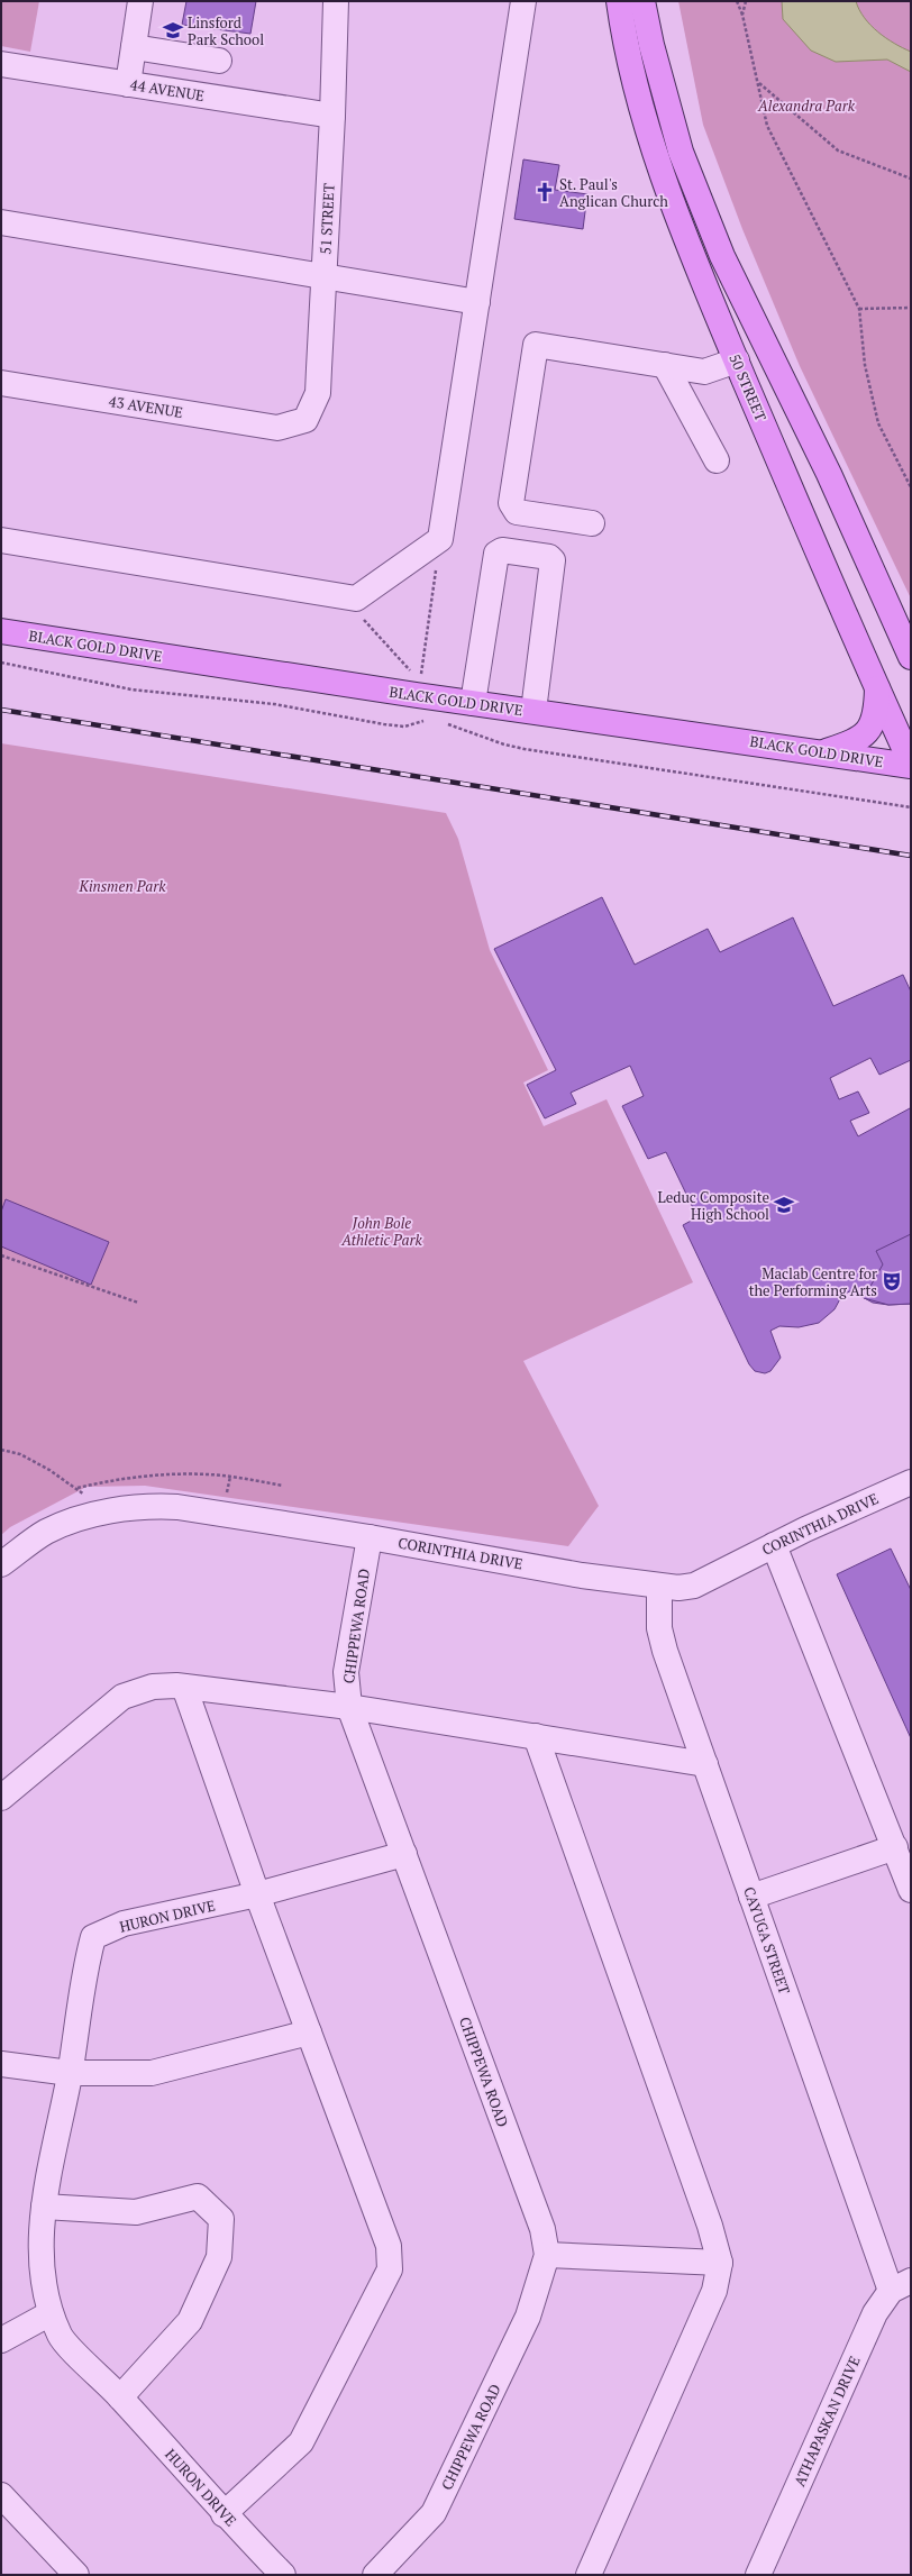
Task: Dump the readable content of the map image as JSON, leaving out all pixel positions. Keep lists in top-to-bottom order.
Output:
{
  "streets": {
    "main road": ["50 STREET", "BLACK GOLD DRIVE"],
    "street": [
      "44 AVENUE",
      "51 STREET",
      "43 AVENUE",
      "CORINTHIA DRIVE",
      "CHIPPEWA ROAD",
      "HURON DRIVE",
      "CAYUGA STREET",
      "ATHAPASKAN DRIVE"
    ]
  },
  "crossings": [
    ["44 AVENUE", "51 STREET"],
    ["51 STREET", "43 AVENUE"],
    ["50 STREET", "BLACK GOLD DRIVE"],
    ["CORINTHIA DRIVE", "CHIPPEWA ROAD"],
    ["CORINTHIA DRIVE", "CAYUGA STREET"],
    ["CHIPPEWA ROAD", "HURON DRIVE"],
    ["CAYUGA STREET", "ATHAPASKAN DRIVE"]
  ],
  "parks": ["Alexandra Park", "Kinsmen Park", "John Bole Athletic Park"],
  "places": {
    "school or university": ["Linsford Park School", "Leduc Composite High School"],
    "church": ["St. Paul's Anglican Church"],
    "theatre": ["Maclab Centre for the Performing Arts"]
  }
}
